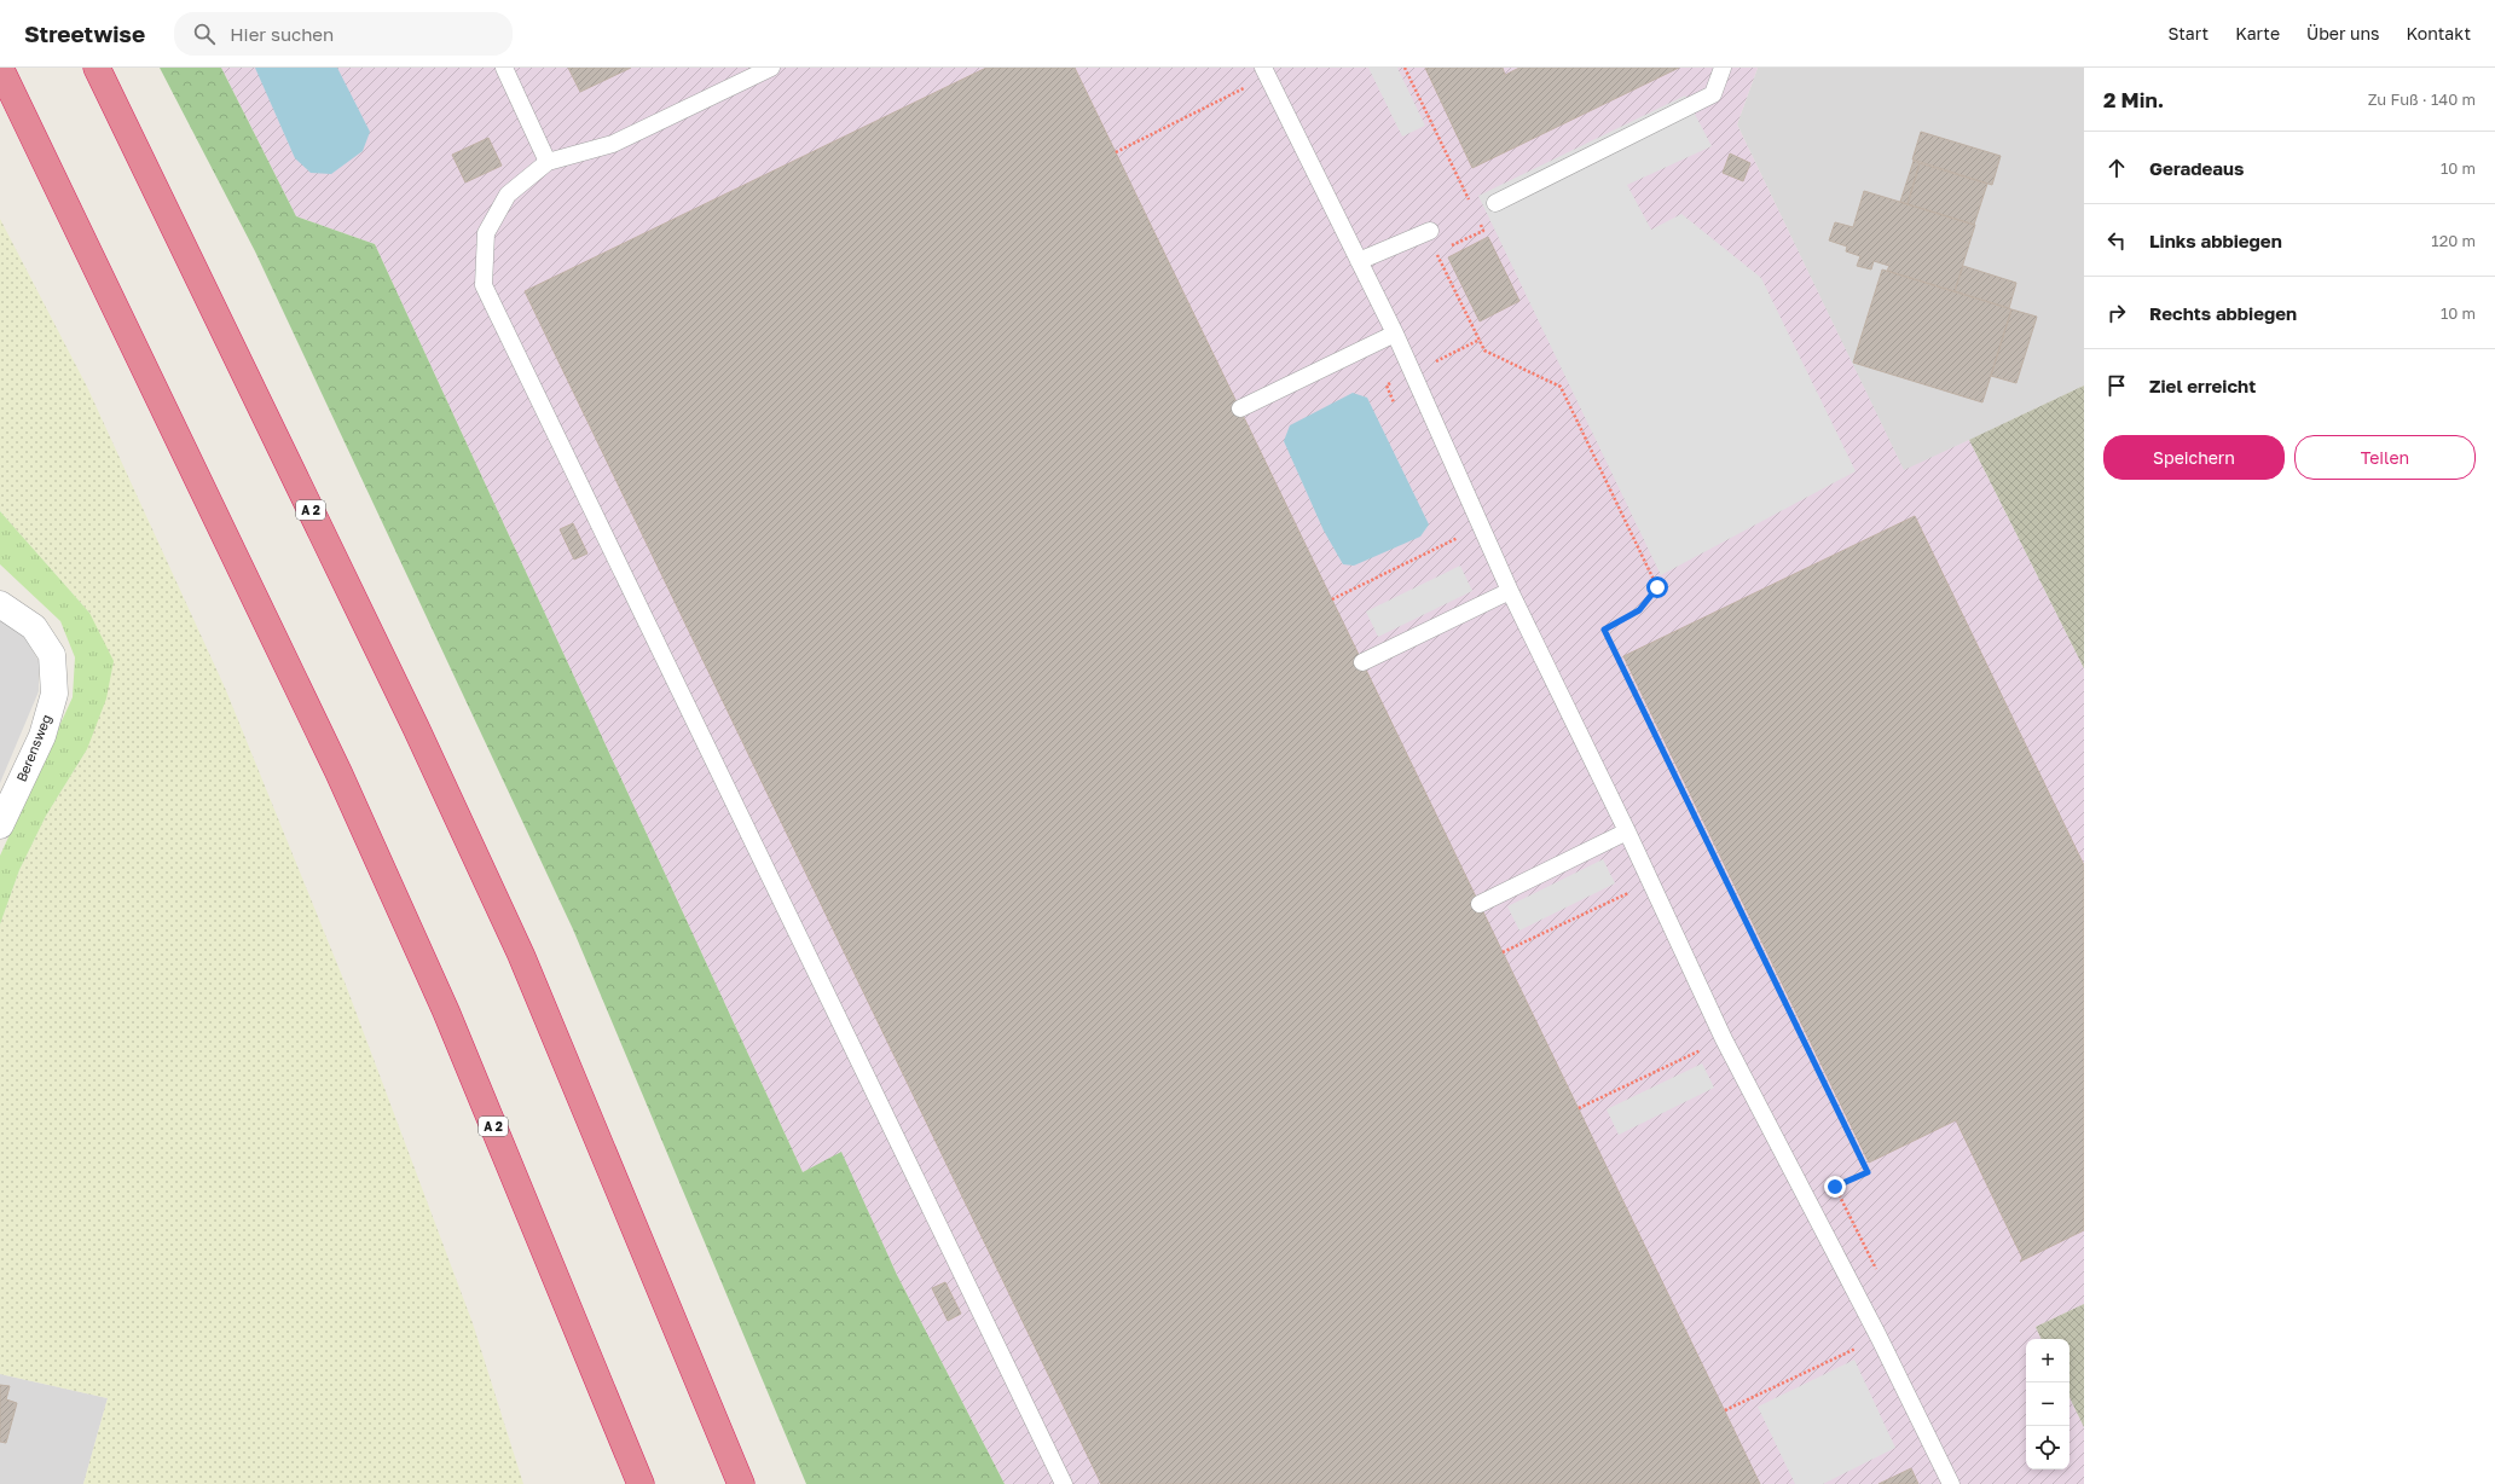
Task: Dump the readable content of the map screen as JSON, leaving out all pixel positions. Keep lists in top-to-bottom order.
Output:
{
  "streets": {
    "highway": ["A 2"],
    "street": ["Berensweg"]
  },
  "page": {
    "header": "Streetwise",
    "search": "Hier suchen",
    "nav": [
      "Start",
      "Karte",
      "Über uns",
      "Kontakt"
    ],
    "heading": ["2 Min.", "Zu Fuß · 140 m"],
    "list": [
      ["Geradeaus", "10 m"],
      ["Links abbiegen", "120 m"],
      ["Rechts abbiegen", "10 m"],
      "Ziel erreicht"
    ],
    "buttons": ["Speichern", "Teilen"],
    "map_buttons": ["+", "−"]
  }
}
